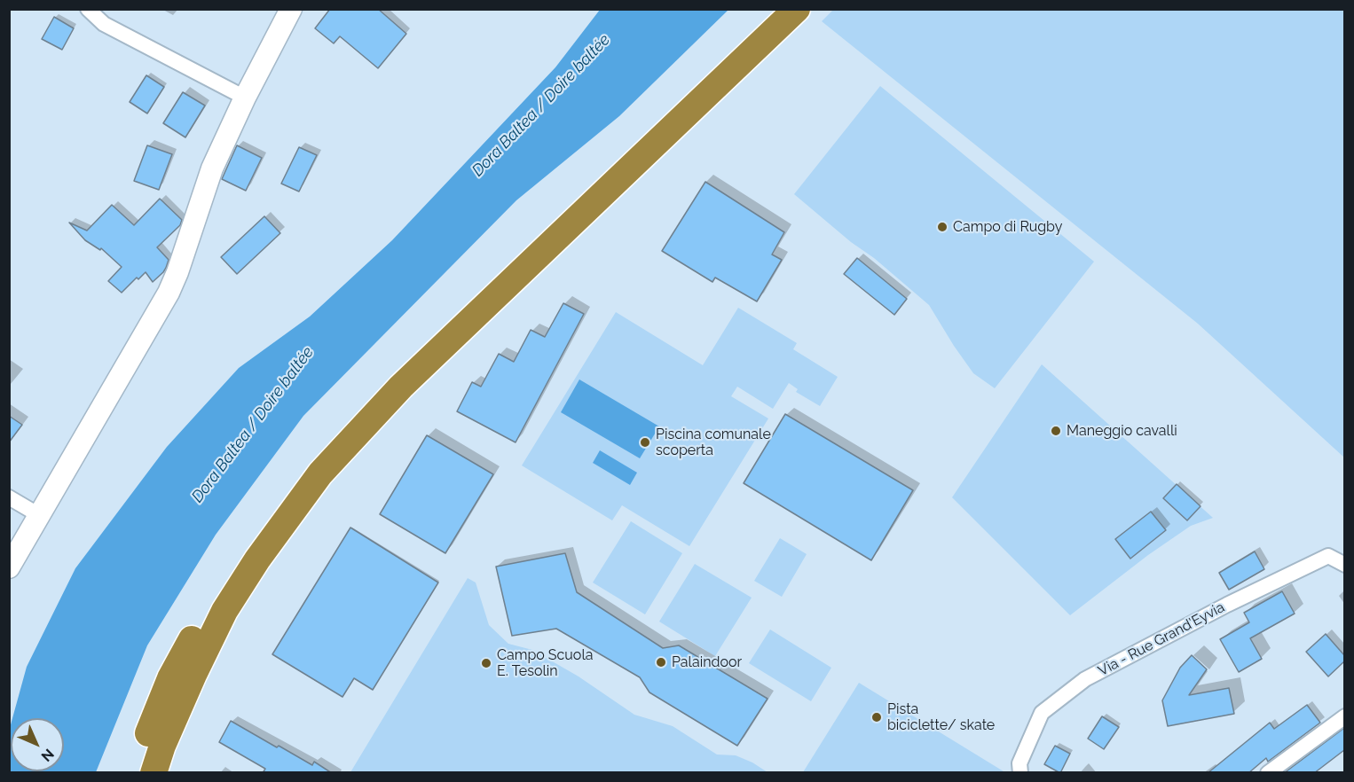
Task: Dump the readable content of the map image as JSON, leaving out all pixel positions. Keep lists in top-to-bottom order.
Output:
{
  "streets": {
    "street": ["Via - Rue Grand'Eyvia"]
  },
  "water": ["Dora Baltea / Doire baltée"],
  "places": [
    "Campo di Rugby",
    "Maneggio cavalli",
    "Piscina comunale scoperta",
    "Palaindoor",
    "Campo Scuola E. Tesolin",
    "Pista biciclette/ skate"
  ],
  "north": "bottom right"
}
